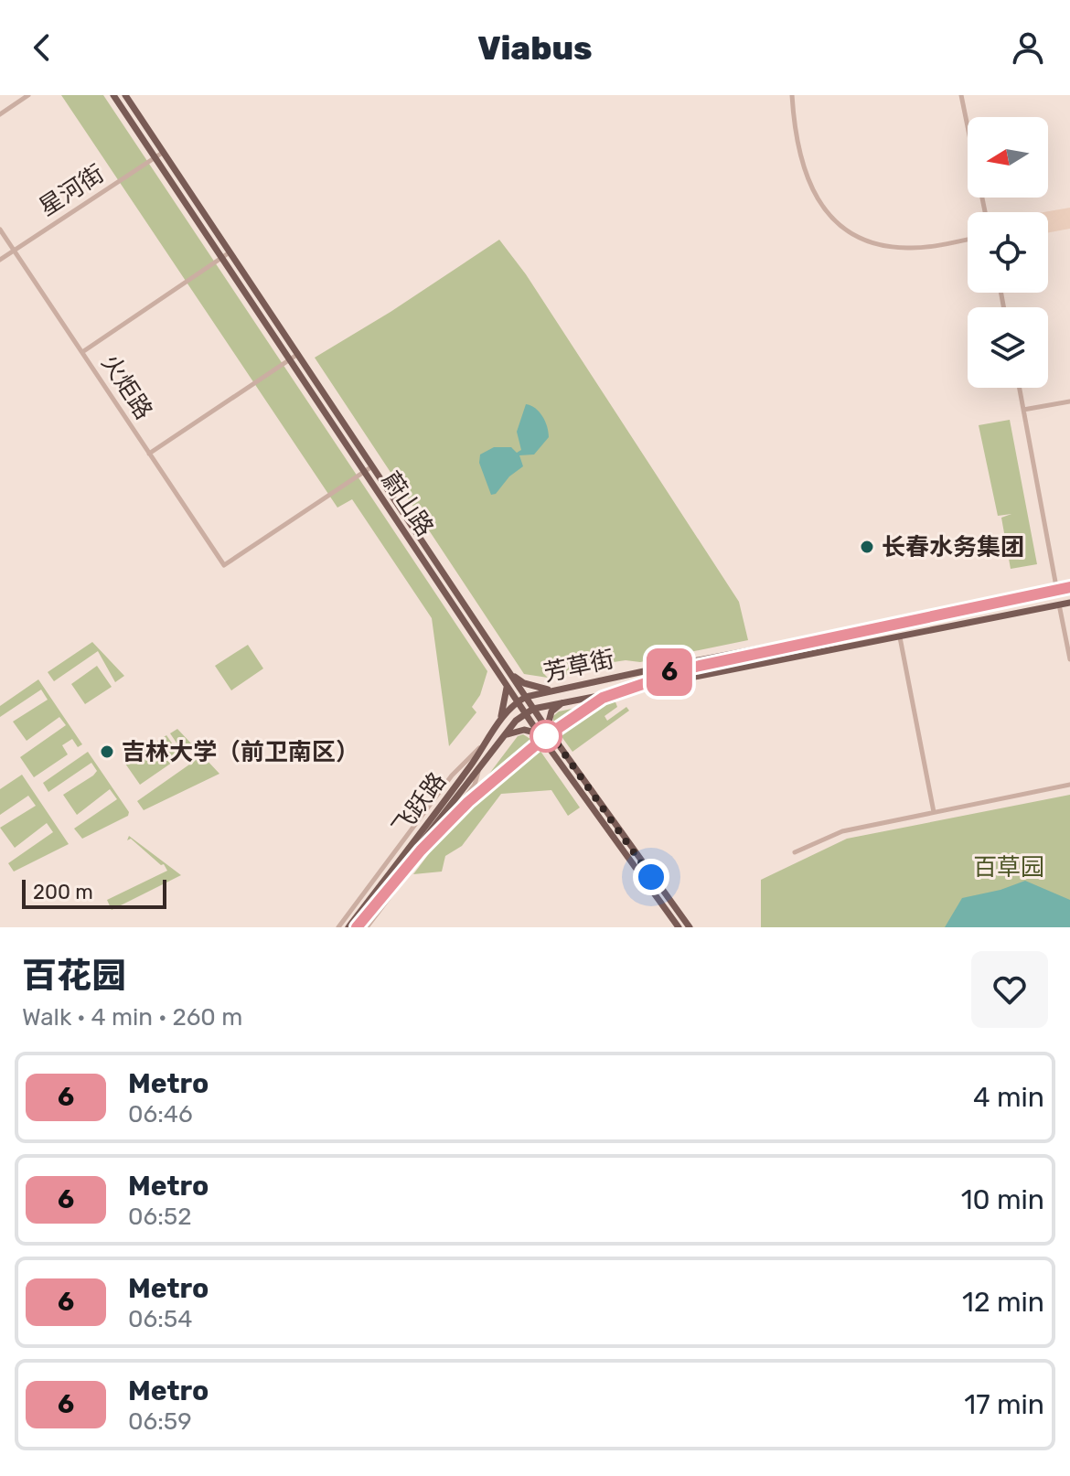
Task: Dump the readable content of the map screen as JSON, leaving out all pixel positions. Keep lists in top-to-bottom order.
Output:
{
  "streets": {
    "main road": ["蔚山路", "芳草街", "飞跃路"],
    "street": ["星河街", "火炬路"]
  },
  "crossings": [
    ["星河街", "火炬路"],
    ["星河街", "蔚山路"],
    ["火炬路", "蔚山路"],
    ["蔚山路", "芳草街"],
    ["蔚山路", "飞跃路"],
    ["芳草街", "飞跃路"]
  ],
  "parks": ["百草园"],
  "places": ["长春水务集团", "吉林大学（前卫南区）"],
  "lines": ["metro line 6"],
  "scale_bar": "200 m",
  "north": "left",
  "page": {
    "header": "Viabus",
    "on_map": "6",
    "scale": "200 m",
    "heading": ["百花园", "Walk · 4 min · 260 m"],
    "list": [
      {
        "mark": "6",
        "name": "Metro",
        "note": "06:46",
        "value": "4 min"
      },
      {
        "mark": "6",
        "name": "Metro",
        "note": "06:52",
        "value": "10 min"
      },
      {
        "mark": "6",
        "name": "Metro",
        "note": "06:54",
        "value": "12 min"
      },
      {
        "mark": "6",
        "name": "Metro",
        "note": "06:59",
        "value": "17 min"
      }
    ]
  }
}
